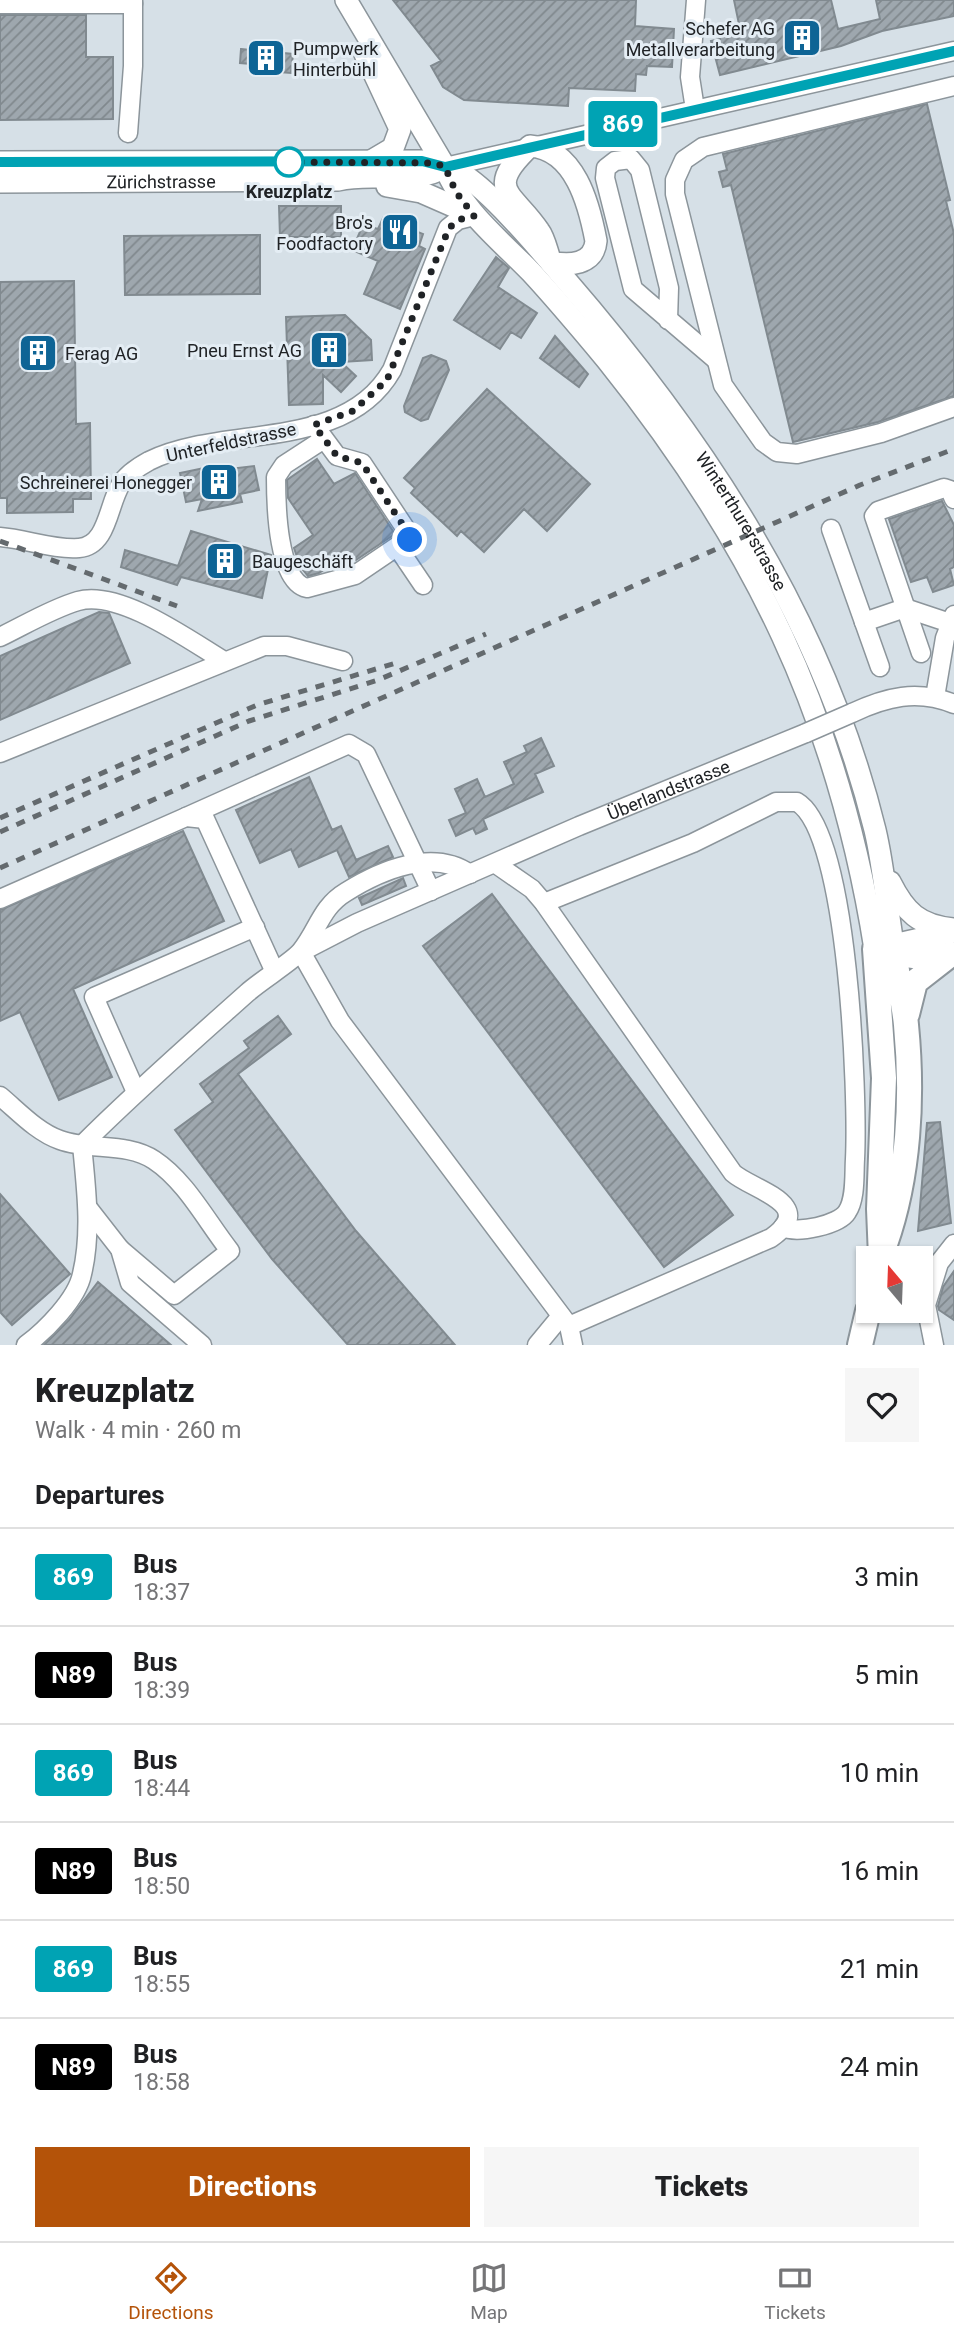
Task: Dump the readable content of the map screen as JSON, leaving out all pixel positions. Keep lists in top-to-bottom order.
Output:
{
  "streets": {
    "main road": ["Zürichstrasse", "Winterthurerstrasse"],
    "street": ["Unterfeldstrasse", "Überlandstrasse"]
  },
  "crossings": [
    ["Zürichstrasse", "Winterthurerstrasse"],
    ["Unterfeldstrasse", "Winterthurerstrasse"]
  ],
  "places": {
    "building": [
      "Schefer AG Metallverarbeitung",
      "Pumpwerk Hinterbühl",
      "Pneu Ernst AG",
      "Ferag AG",
      "Schreinerei Honegger",
      "Baugeschäft"
    ],
    "other": ["Kreuzplatz"],
    "restaurant": ["Bro's Foodfactory"]
  },
  "lines": ["bus line 869"],
  "north": "top",
  "page": {
    "on_map": "869",
    "heading": [
      ["Kreuzplatz", "Walk · 4 min · 260 m"],
      "Departures"
    ],
    "list": [
      {
        "mark": "869",
        "name": "Bus",
        "note": "18:37",
        "value": "3 min"
      },
      {
        "mark": "N89",
        "name": "Bus",
        "note": "18:39",
        "value": "5 min"
      },
      {
        "mark": "869",
        "name": "Bus",
        "note": "18:44",
        "value": "10 min"
      },
      {
        "mark": "N89",
        "name": "Bus",
        "note": "18:50",
        "value": "16 min"
      },
      {
        "mark": "869",
        "name": "Bus",
        "note": "18:55",
        "value": "21 min"
      },
      {
        "mark": "N89",
        "name": "Bus",
        "note": "18:58",
        "value": "24 min"
      }
    ],
    "buttons": ["Directions", "Tickets"],
    "tabs": ["Directions", "Map", "Tickets"]
  }
}
